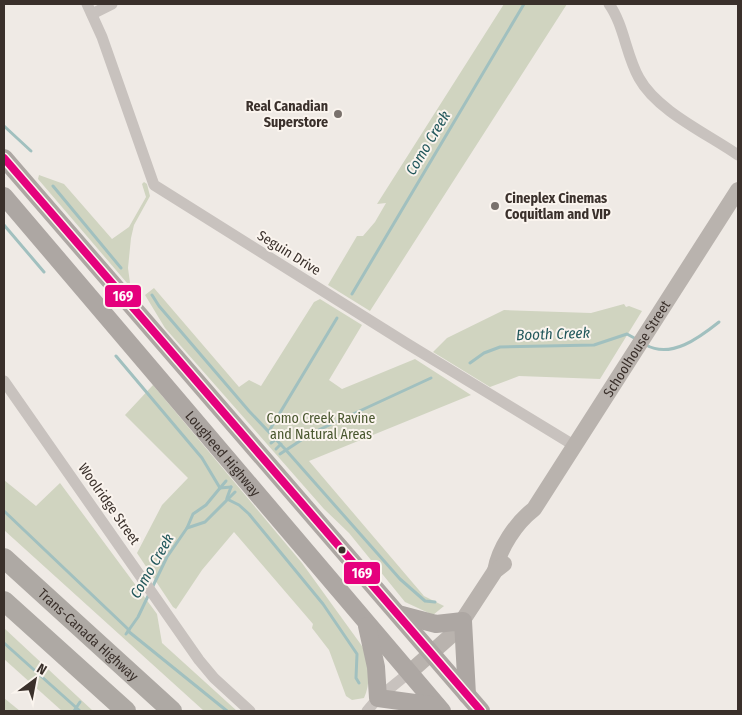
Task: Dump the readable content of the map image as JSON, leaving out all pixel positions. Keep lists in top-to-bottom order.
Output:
{
  "streets": {
    "highway": ["Trans-Canada Highway"],
    "main road": ["Schoolhouse Street", "Lougheed Highway"],
    "street": ["Seguin Drive", "Woolridge Street"]
  },
  "crossings": [
    ["Seguin Drive", "Schoolhouse Street"],
    ["Schoolhouse Street", "Lougheed Highway"]
  ],
  "water": ["Como Creek", "Booth Creek"],
  "parks": ["Como Creek Ravine and Natural Areas"],
  "places": ["Real Canadian Superstore", "Cineplex Cinemas Coquitlam and VIP"],
  "lines": ["transit line 169"],
  "north": "top right"
}
